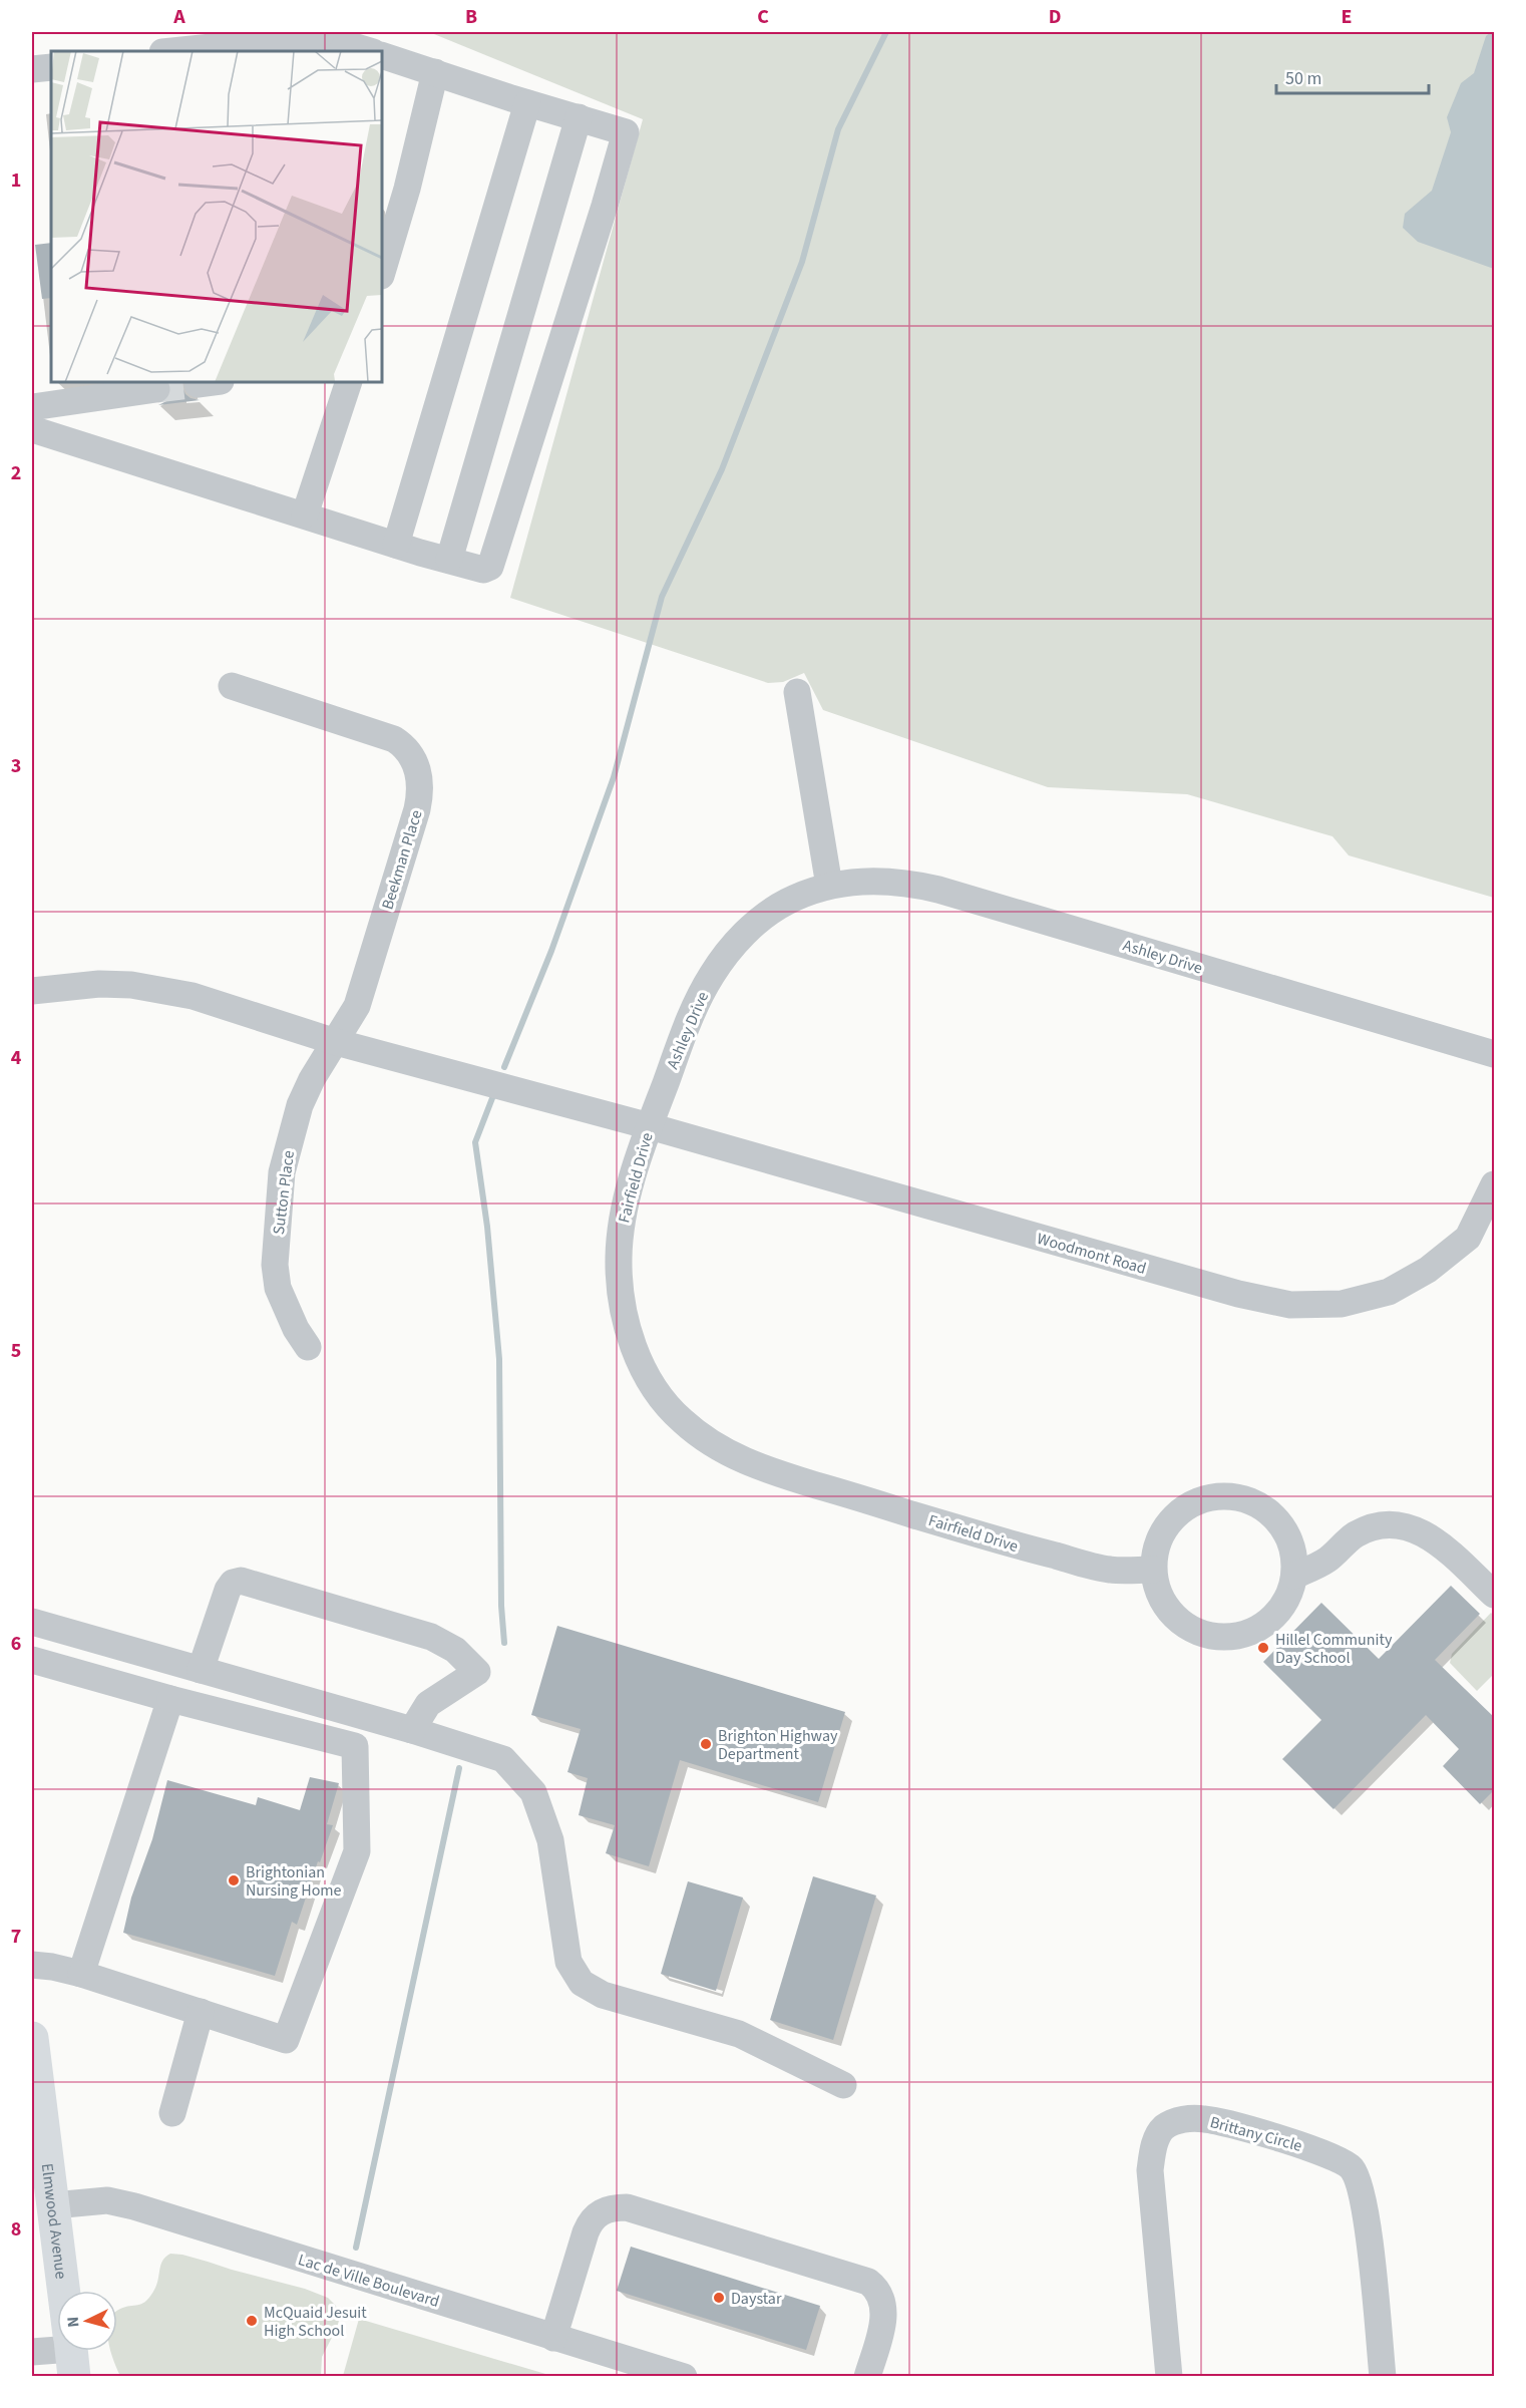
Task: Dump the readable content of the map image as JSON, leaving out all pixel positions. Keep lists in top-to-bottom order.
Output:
{
  "streets": {
    "main road": ["Elmwood Avenue"],
    "street": [
      "Beekman Place",
      "Ashley Drive",
      "Fairfield Drive",
      "Sutton Place",
      "Woodmont Road",
      "Brittany Circle",
      "Lac de Ville Boulevard"
    ]
  },
  "crossings": [
    ["Beekman Place", "Fairfield Drive"],
    ["Beekman Place", "Sutton Place"],
    ["Ashley Drive", "Fairfield Drive"],
    ["Ashley Drive", "Woodmont Road"],
    ["Fairfield Drive", "Sutton Place"],
    ["Fairfield Drive", "Woodmont Road"],
    ["Elmwood Avenue", "Lac de Ville Boulevard"]
  ],
  "places": [
    "Hillel Community Day School",
    "Brighton Highway Department",
    "Brightonian Nursing Home",
    "Daystar",
    "McQuaid Jesuit High School"
  ],
  "scale_bar": "50 m",
  "north": "left",
  "grid": {
    "columns": [
      "A",
      "B",
      "C",
      "D",
      "E"
    ],
    "rows": [
      "1",
      "2",
      "3",
      "4",
      "5",
      "6",
      "7",
      "8"
    ]
  }
}
